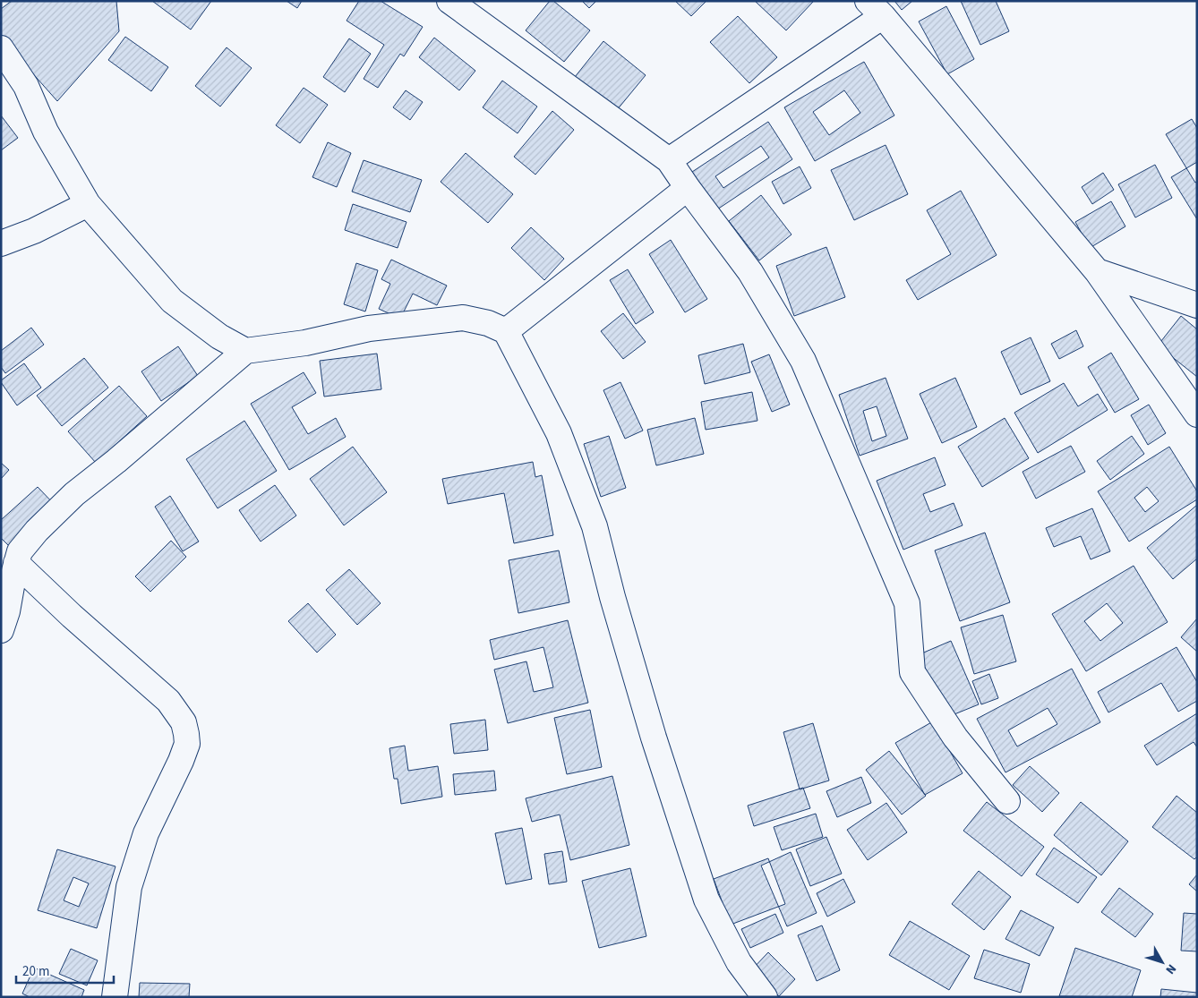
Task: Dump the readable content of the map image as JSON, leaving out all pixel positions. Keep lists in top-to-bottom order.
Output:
{
  "scale_bar": "20 m",
  "north": "bottom right"
}
